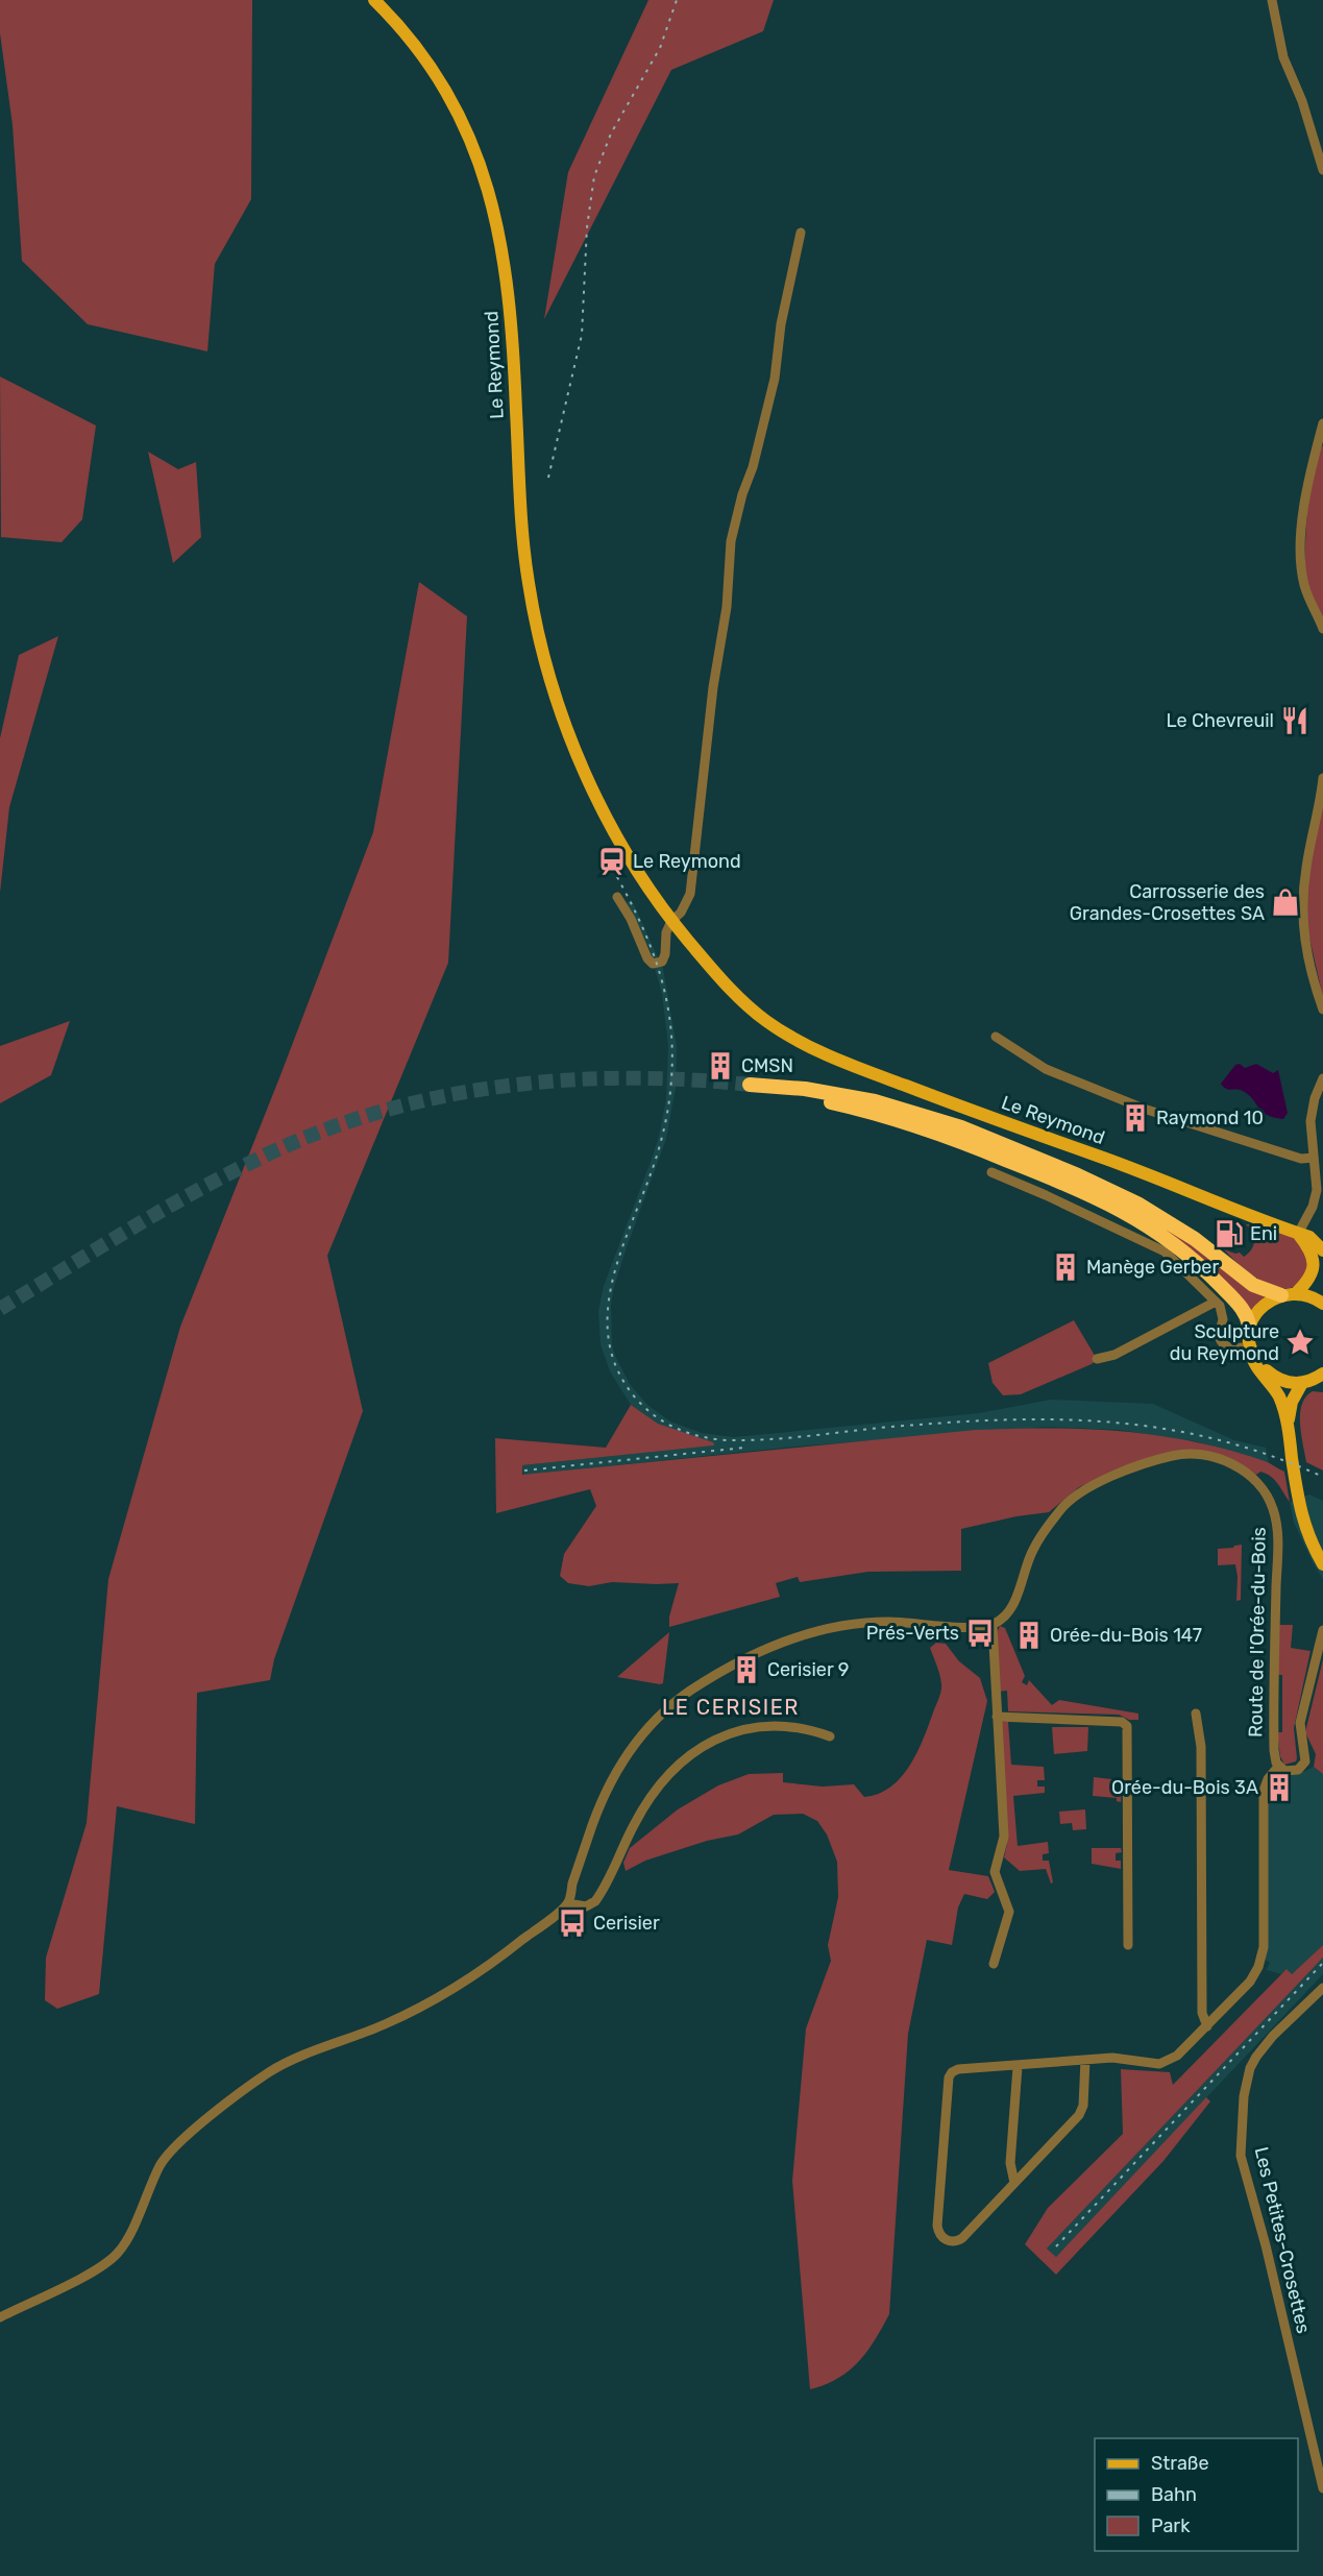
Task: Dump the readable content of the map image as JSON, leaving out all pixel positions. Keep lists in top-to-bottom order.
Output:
{
  "streets": {
    "main road": ["Le Reymond"],
    "street": ["Route de l'Orée-du-Bois", "Les Petites-Crosettes"]
  },
  "districts": ["LE CERISIER"],
  "places": {
    "restaurant": ["Le Chevreuil"],
    "station": ["Le Reymond"],
    "shop": ["Carrosserie des Grandes-Crosettes SA"],
    "building": [
      "CMSN",
      "Raymond 10",
      "Manège Gerber",
      "Orée-du-Bois 147",
      "Cerisier 9",
      "Orée-du-Bois 3A"
    ],
    "fuel station": ["Eni"],
    "place": ["Sculpture du Reymond"],
    "bus stop": ["Prés-Verts", "Cerisier"]
  },
  "legend": ["Straße", "Bahn", "Park"]
}
